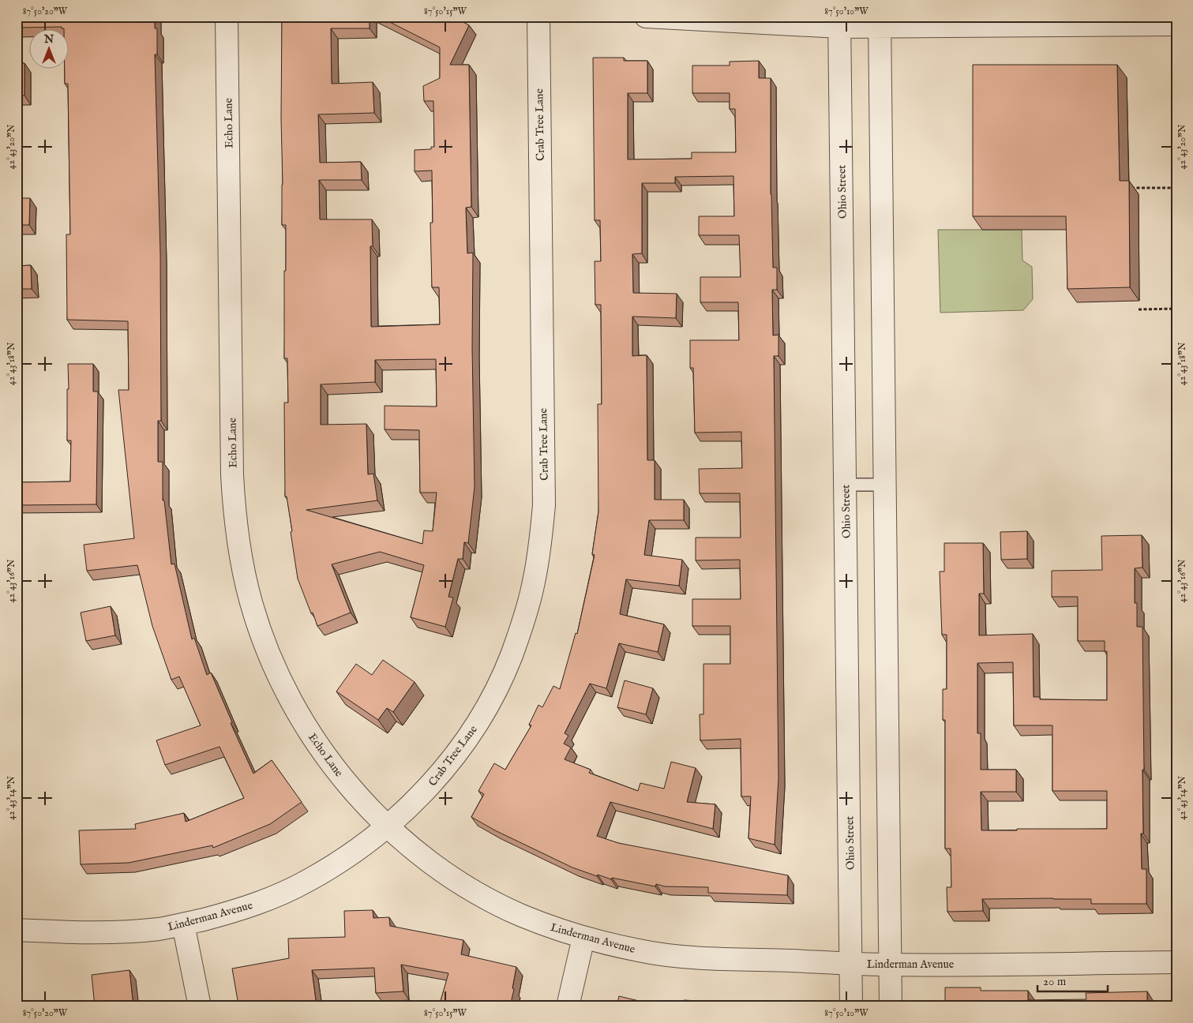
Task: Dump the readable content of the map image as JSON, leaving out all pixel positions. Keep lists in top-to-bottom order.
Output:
{
  "streets": {
    "street": [
      "Echo Lane",
      "Crab Tree Lane",
      "Ohio Street",
      "Linderman Avenue"
    ]
  },
  "crossings": [
    ["Echo Lane", "Crab Tree Lane"],
    ["Echo Lane", "Linderman Avenue"],
    ["Crab Tree Lane", "Linderman Avenue"],
    ["Ohio Street", "Linderman Avenue"]
  ],
  "scale_bar": "20 m",
  "north": "top",
  "coordinates": [
    "87°50'20\"W",
    "87°50'15\"W",
    "87°50'10\"W",
    "42°43'20\"N",
    "42°43'18\"N",
    "42°43'16\"N",
    "42°43'14\"N"
  ]
}
